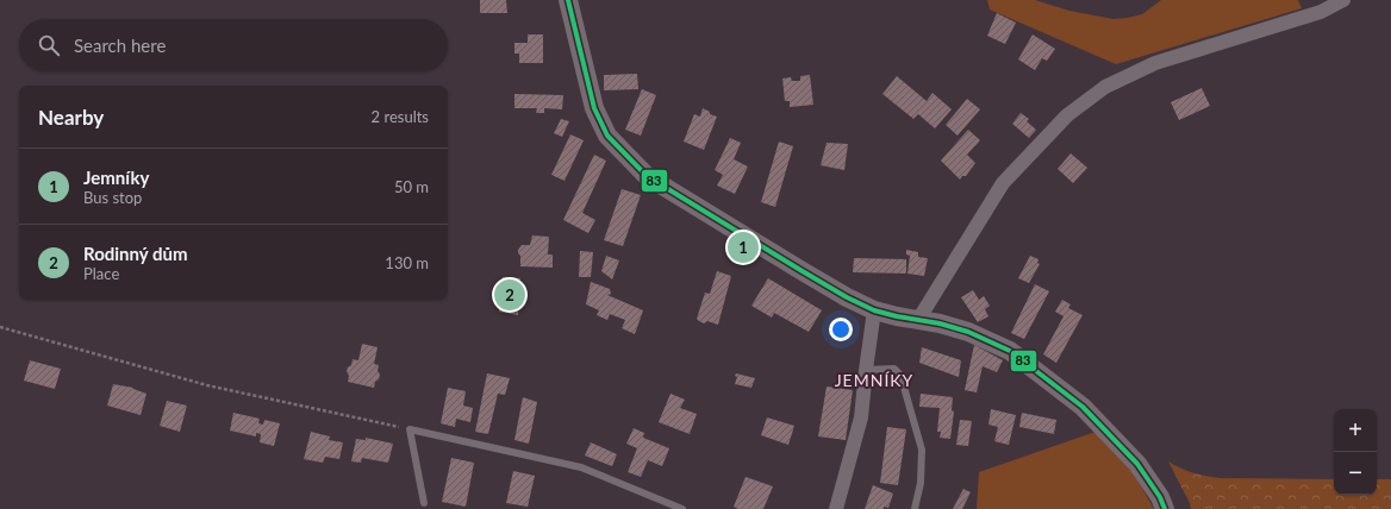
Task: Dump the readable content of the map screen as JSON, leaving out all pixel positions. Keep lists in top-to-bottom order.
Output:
{
  "districts": ["JEMNÍKY"],
  "lines": ["transit line 83"],
  "page": {
    "search": "Search here",
    "heading": ["Nearby", "2 results"],
    "list": [
      {
        "mark": "1",
        "name": "Jemníky",
        "note": "Bus stop",
        "value": "50 m"
      },
      {
        "mark": "2",
        "name": "Rodinný dům",
        "note": "Place",
        "value": "130 m"
      }
    ],
    "pins": ["1", "2"],
    "map_buttons": ["+", "−"]
  }
}
